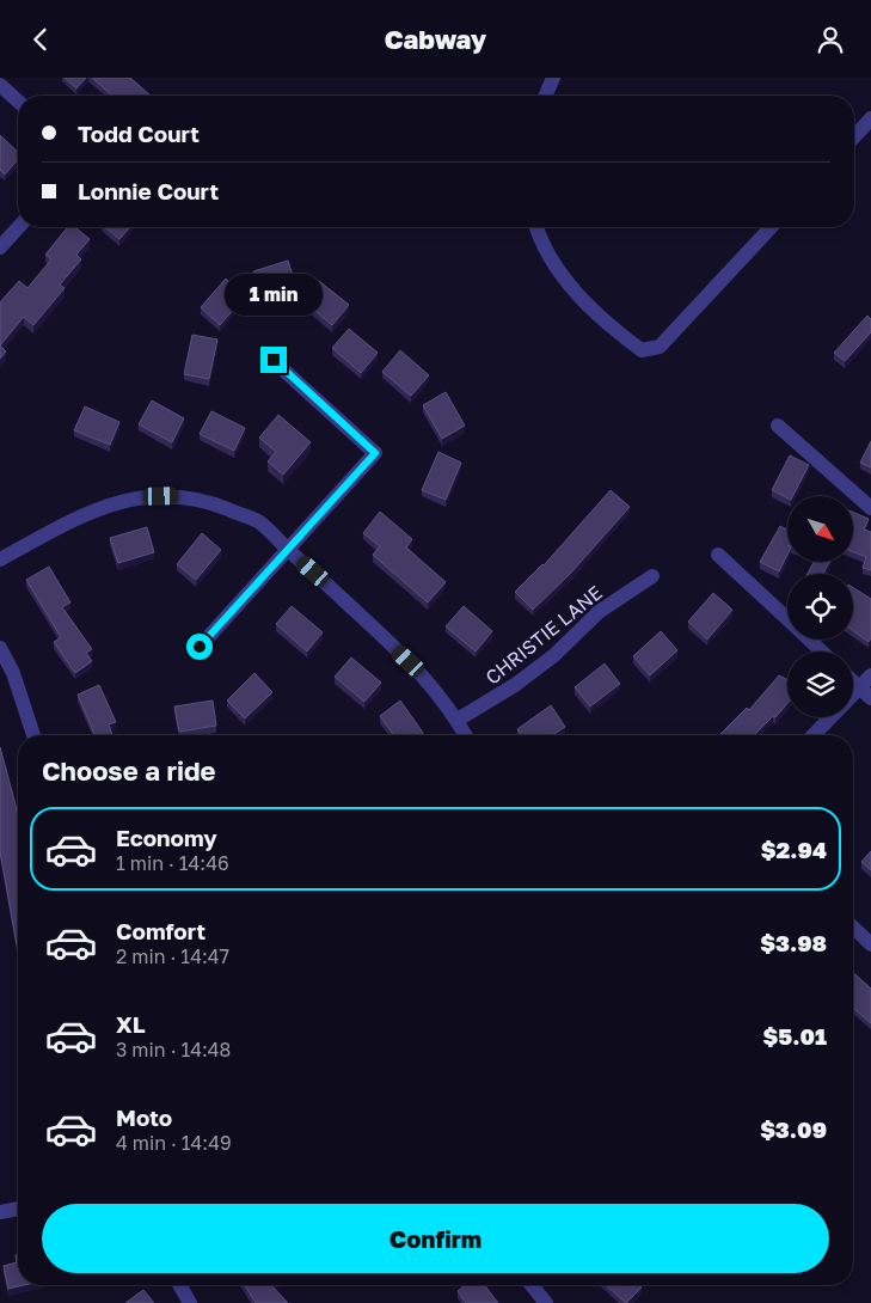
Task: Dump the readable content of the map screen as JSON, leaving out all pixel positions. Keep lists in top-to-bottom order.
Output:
{
  "streets": {
    "street": ["CHRISTIE LANE"]
  },
  "north": "bottom right",
  "page": {
    "header": "Cabway",
    "banner": ["Todd Court", "Lonnie Court"],
    "bubble": "1 min",
    "heading": "Choose a ride",
    "list": [
      {
        "name": "Economy",
        "note": "1 min · 14:46",
        "value": "$2.94"
      },
      {
        "name": "Comfort",
        "note": "2 min · 14:47",
        "value": "$3.98"
      },
      {
        "name": "XL",
        "note": "3 min · 14:48",
        "value": "$5.01"
      },
      {
        "name": "Moto",
        "note": "4 min · 14:49",
        "value": "$3.09"
      }
    ],
    "buttons": "Confirm"
  }
}
